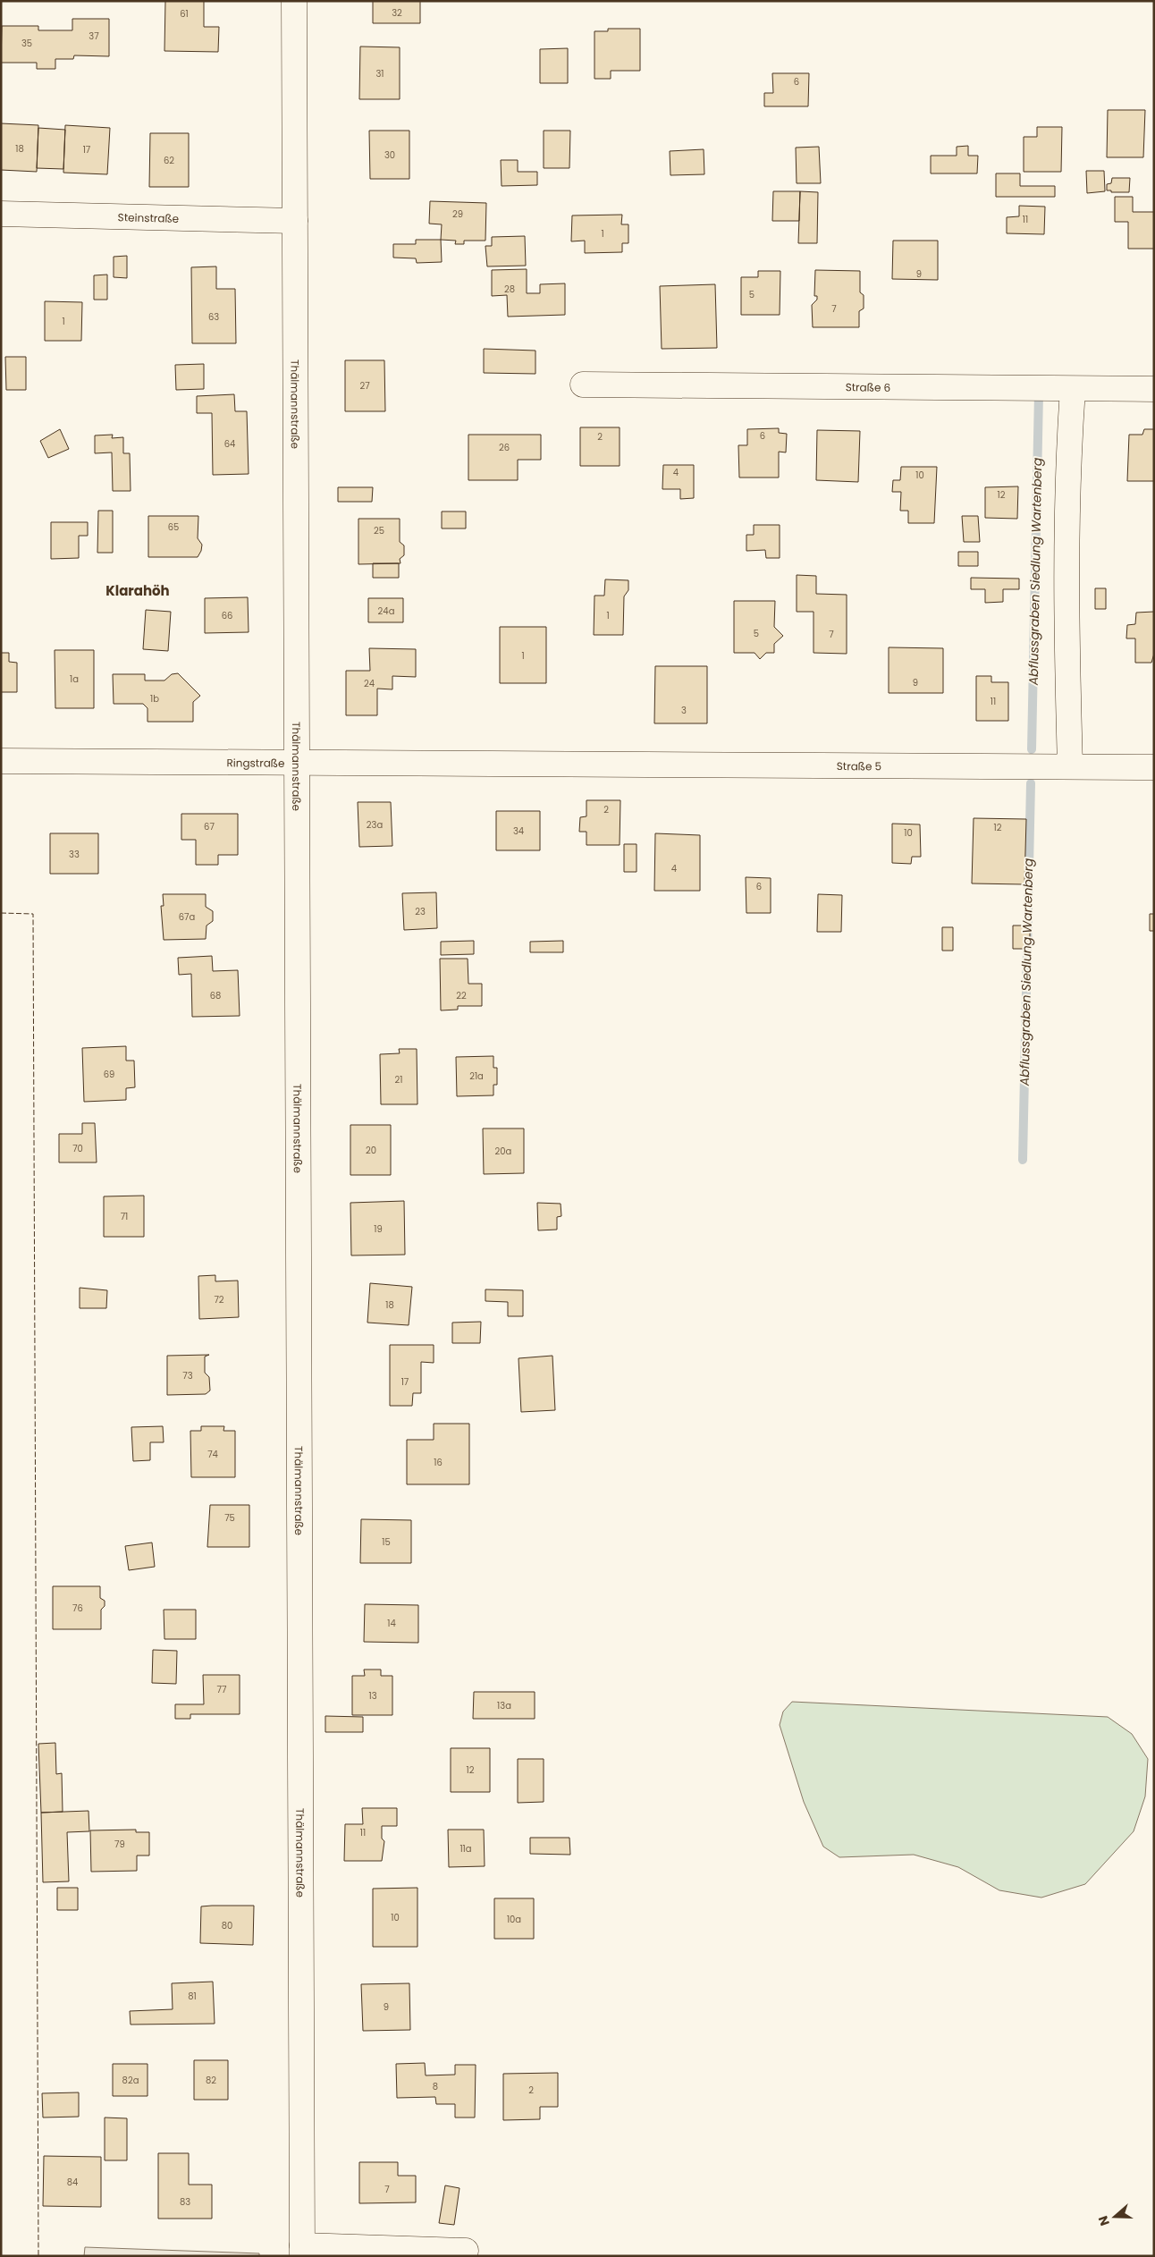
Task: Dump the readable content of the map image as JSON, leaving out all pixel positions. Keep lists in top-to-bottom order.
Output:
{
  "streets": {
    "street": [
      "Steinstraße",
      "Straße 6",
      "Thälmannstraße",
      "Ringstraße",
      "Straße 5"
    ]
  },
  "crossings": [
    ["Steinstraße", "Thälmannstraße"],
    ["Thälmannstraße", "Ringstraße"],
    ["Ringstraße", "Straße 5"]
  ],
  "districts": ["Klarahöh"],
  "water": ["Abflussgraben Siedlung Wartenberg"],
  "house_numbers": [
    "32",
    "61",
    "37",
    "35",
    "31",
    "6",
    "18",
    "17",
    "30",
    "62",
    "29",
    "11",
    "1",
    "9",
    "28",
    "5",
    "7",
    "63",
    "1",
    "27",
    "6",
    "2",
    "64",
    "26",
    "4",
    "10",
    "12",
    "65",
    "25",
    "24a",
    "66",
    "1",
    "5",
    "7",
    "1",
    "1a",
    "9",
    "24",
    "1b",
    "11",
    "3",
    "2",
    "23a",
    "67",
    "12",
    "34",
    "10",
    "33",
    "4",
    "6",
    "23",
    "67a",
    "68",
    "22",
    "69",
    "21a",
    "21",
    "70",
    "20",
    "20a",
    "71",
    "19",
    "72",
    "18",
    "73",
    "17",
    "74",
    "16",
    "75",
    "15",
    "76",
    "14",
    "77",
    "13",
    "13a",
    "12",
    "11",
    "79",
    "11a",
    "10",
    "10a",
    "80",
    "81",
    "9",
    "82a",
    "82",
    "8",
    "2",
    "84",
    "7",
    "83"
  ],
  "north": "left"
}
